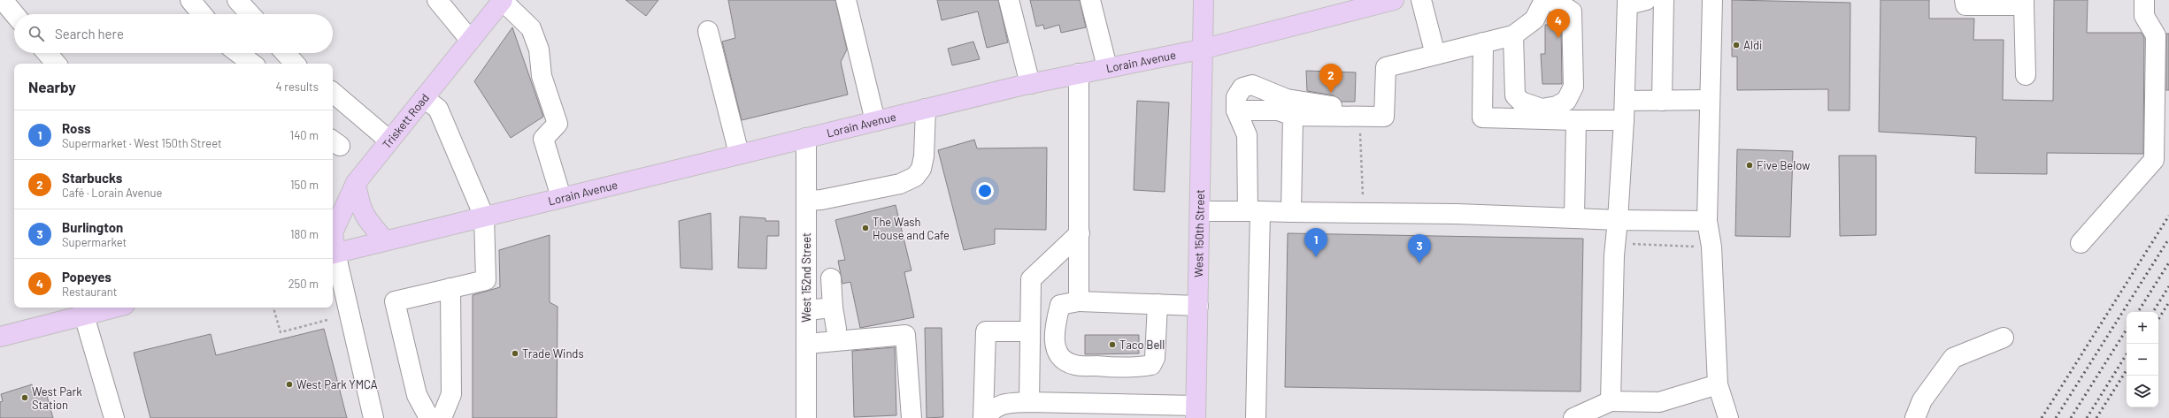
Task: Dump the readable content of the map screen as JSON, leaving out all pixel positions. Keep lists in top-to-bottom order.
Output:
{
  "streets": {
    "main road": ["Lorain Avenue", "Triskett Road", "West 150th Street"],
    "street": ["West 152nd Street"]
  },
  "crossings": [
    ["Lorain Avenue", "Triskett Road"],
    ["Lorain Avenue", "West 150th Street"],
    ["Lorain Avenue", "West 152nd Street"]
  ],
  "places": [
    "Aldi",
    "Five Below",
    "The Wash House and Cafe",
    "Taco Bell",
    "Trade Winds",
    "West Park YMCA",
    "West Park Station"
  ],
  "page": {
    "pins": [
      "4",
      "2",
      "1",
      "3"
    ],
    "search": "Search here",
    "heading": ["Nearby", "4 results"],
    "list": [
      {
        "mark": "1",
        "name": "Ross",
        "note": "Supermarket · West 150th Street",
        "value": "140 m"
      },
      {
        "mark": "2",
        "name": "Starbucks",
        "note": "Café · Lorain Avenue",
        "value": "150 m"
      },
      {
        "mark": "3",
        "name": "Burlington",
        "note": "Supermarket",
        "value": "180 m"
      },
      {
        "mark": "4",
        "name": "Popeyes",
        "note": "Restaurant",
        "value": "250 m"
      }
    ],
    "map_buttons": ["+", "−"]
  }
}
